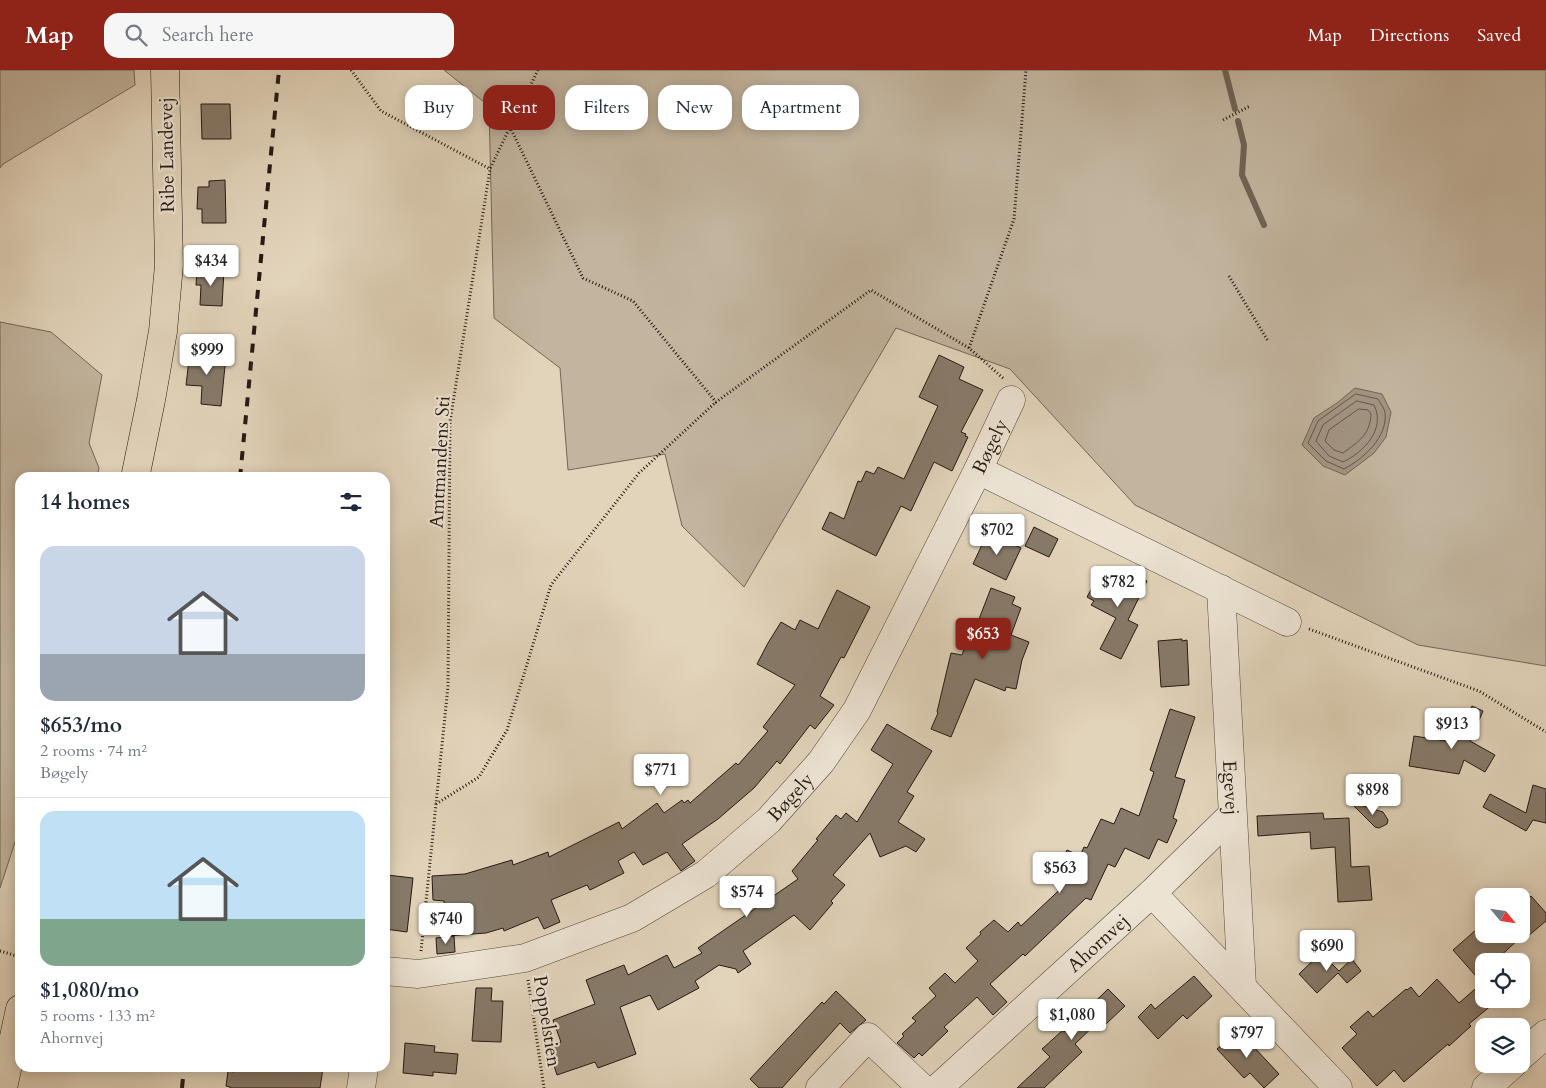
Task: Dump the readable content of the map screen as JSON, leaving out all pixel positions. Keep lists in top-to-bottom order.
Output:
{
  "streets": {
    "main road": ["Ribe Landevej"],
    "street": ["Bøgely", "Egevej", "Ahornvej"],
    "path": ["Amtmandens Sti", "Poppelstien"]
  },
  "crossings": [
    ["Bøgely", "Amtmandens Sti"],
    ["Bøgely", "Poppelstien"],
    ["Egevej", "Ahornvej"]
  ],
  "north": "bottom right",
  "page": {
    "header": "Map",
    "search": "Search here",
    "nav": ["Map", "Directions", "Saved"],
    "chip": [
      "Buy",
      "Rent",
      "Filters",
      "New",
      "Apartment"
    ],
    "price": [
      "$434",
      "$999",
      "$702",
      "$782",
      "$653",
      "$913",
      "$771",
      "$898",
      "$563",
      "$574",
      "$740",
      "$690",
      "$1,080",
      "$797"
    ],
    "heading": "14 homes",
    "list": [
      {
        "name": "$653/mo",
        "note": "2 rooms · 74 m² · Bøgely"
      },
      {
        "name": "$1,080/mo",
        "note": "5 rooms · 133 m² · Ahornvej"
      }
    ]
  }
}
